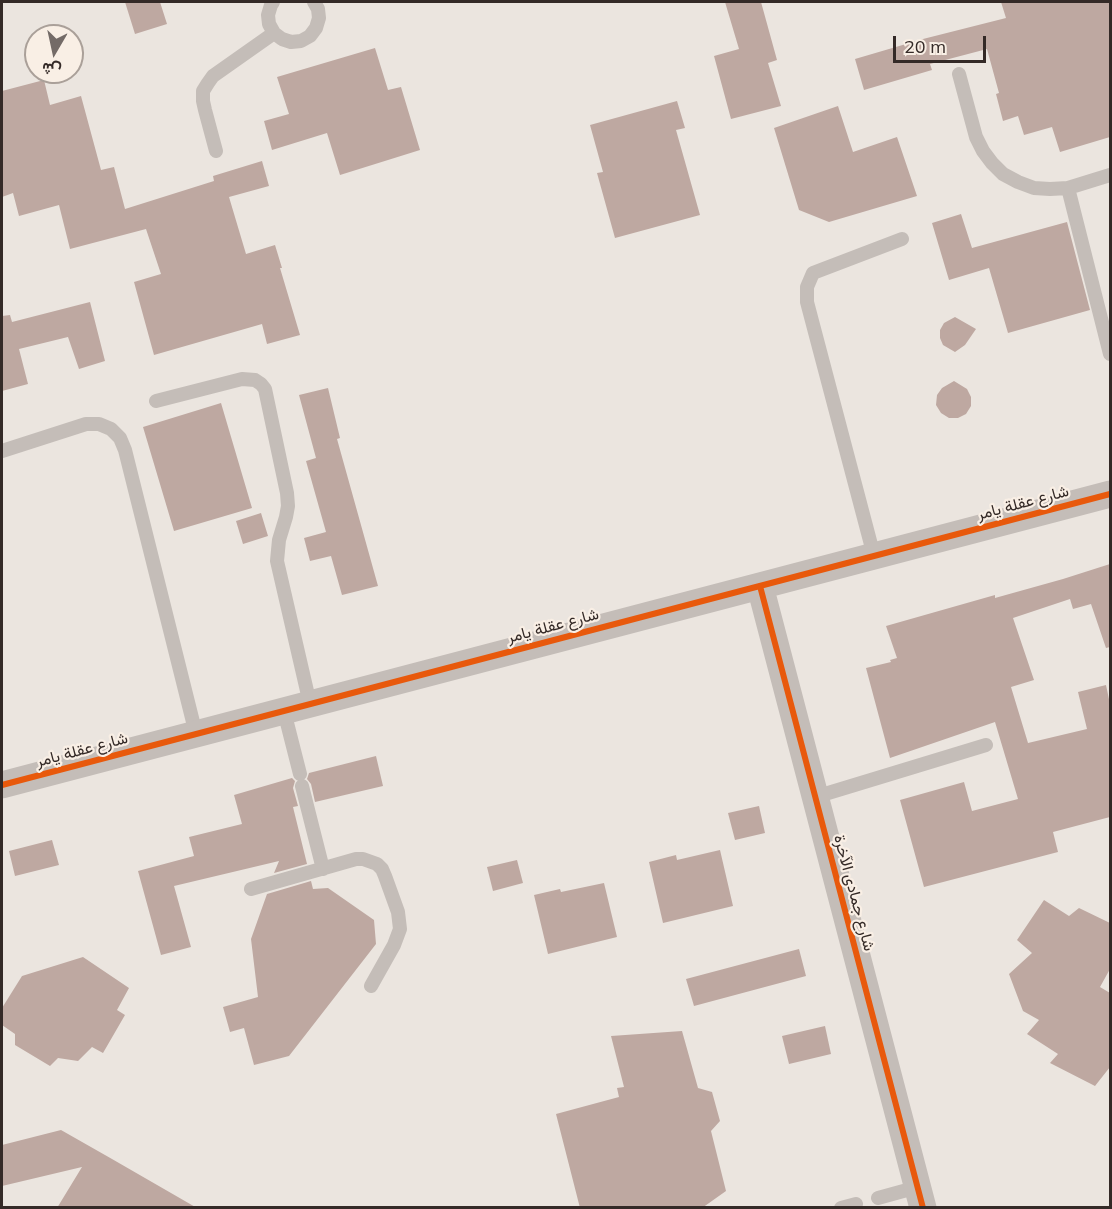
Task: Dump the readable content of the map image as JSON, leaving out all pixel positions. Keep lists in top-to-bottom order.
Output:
{
  "streets": {
    "street": ["شارع عقلة يامر", "شارع جمادى الآخرة"]
  },
  "crossings": [
    ["شارع عقلة يامر", "شارع جمادى الآخرة"]
  ],
  "scale_bar": "20 m",
  "north": "bottom"
}
